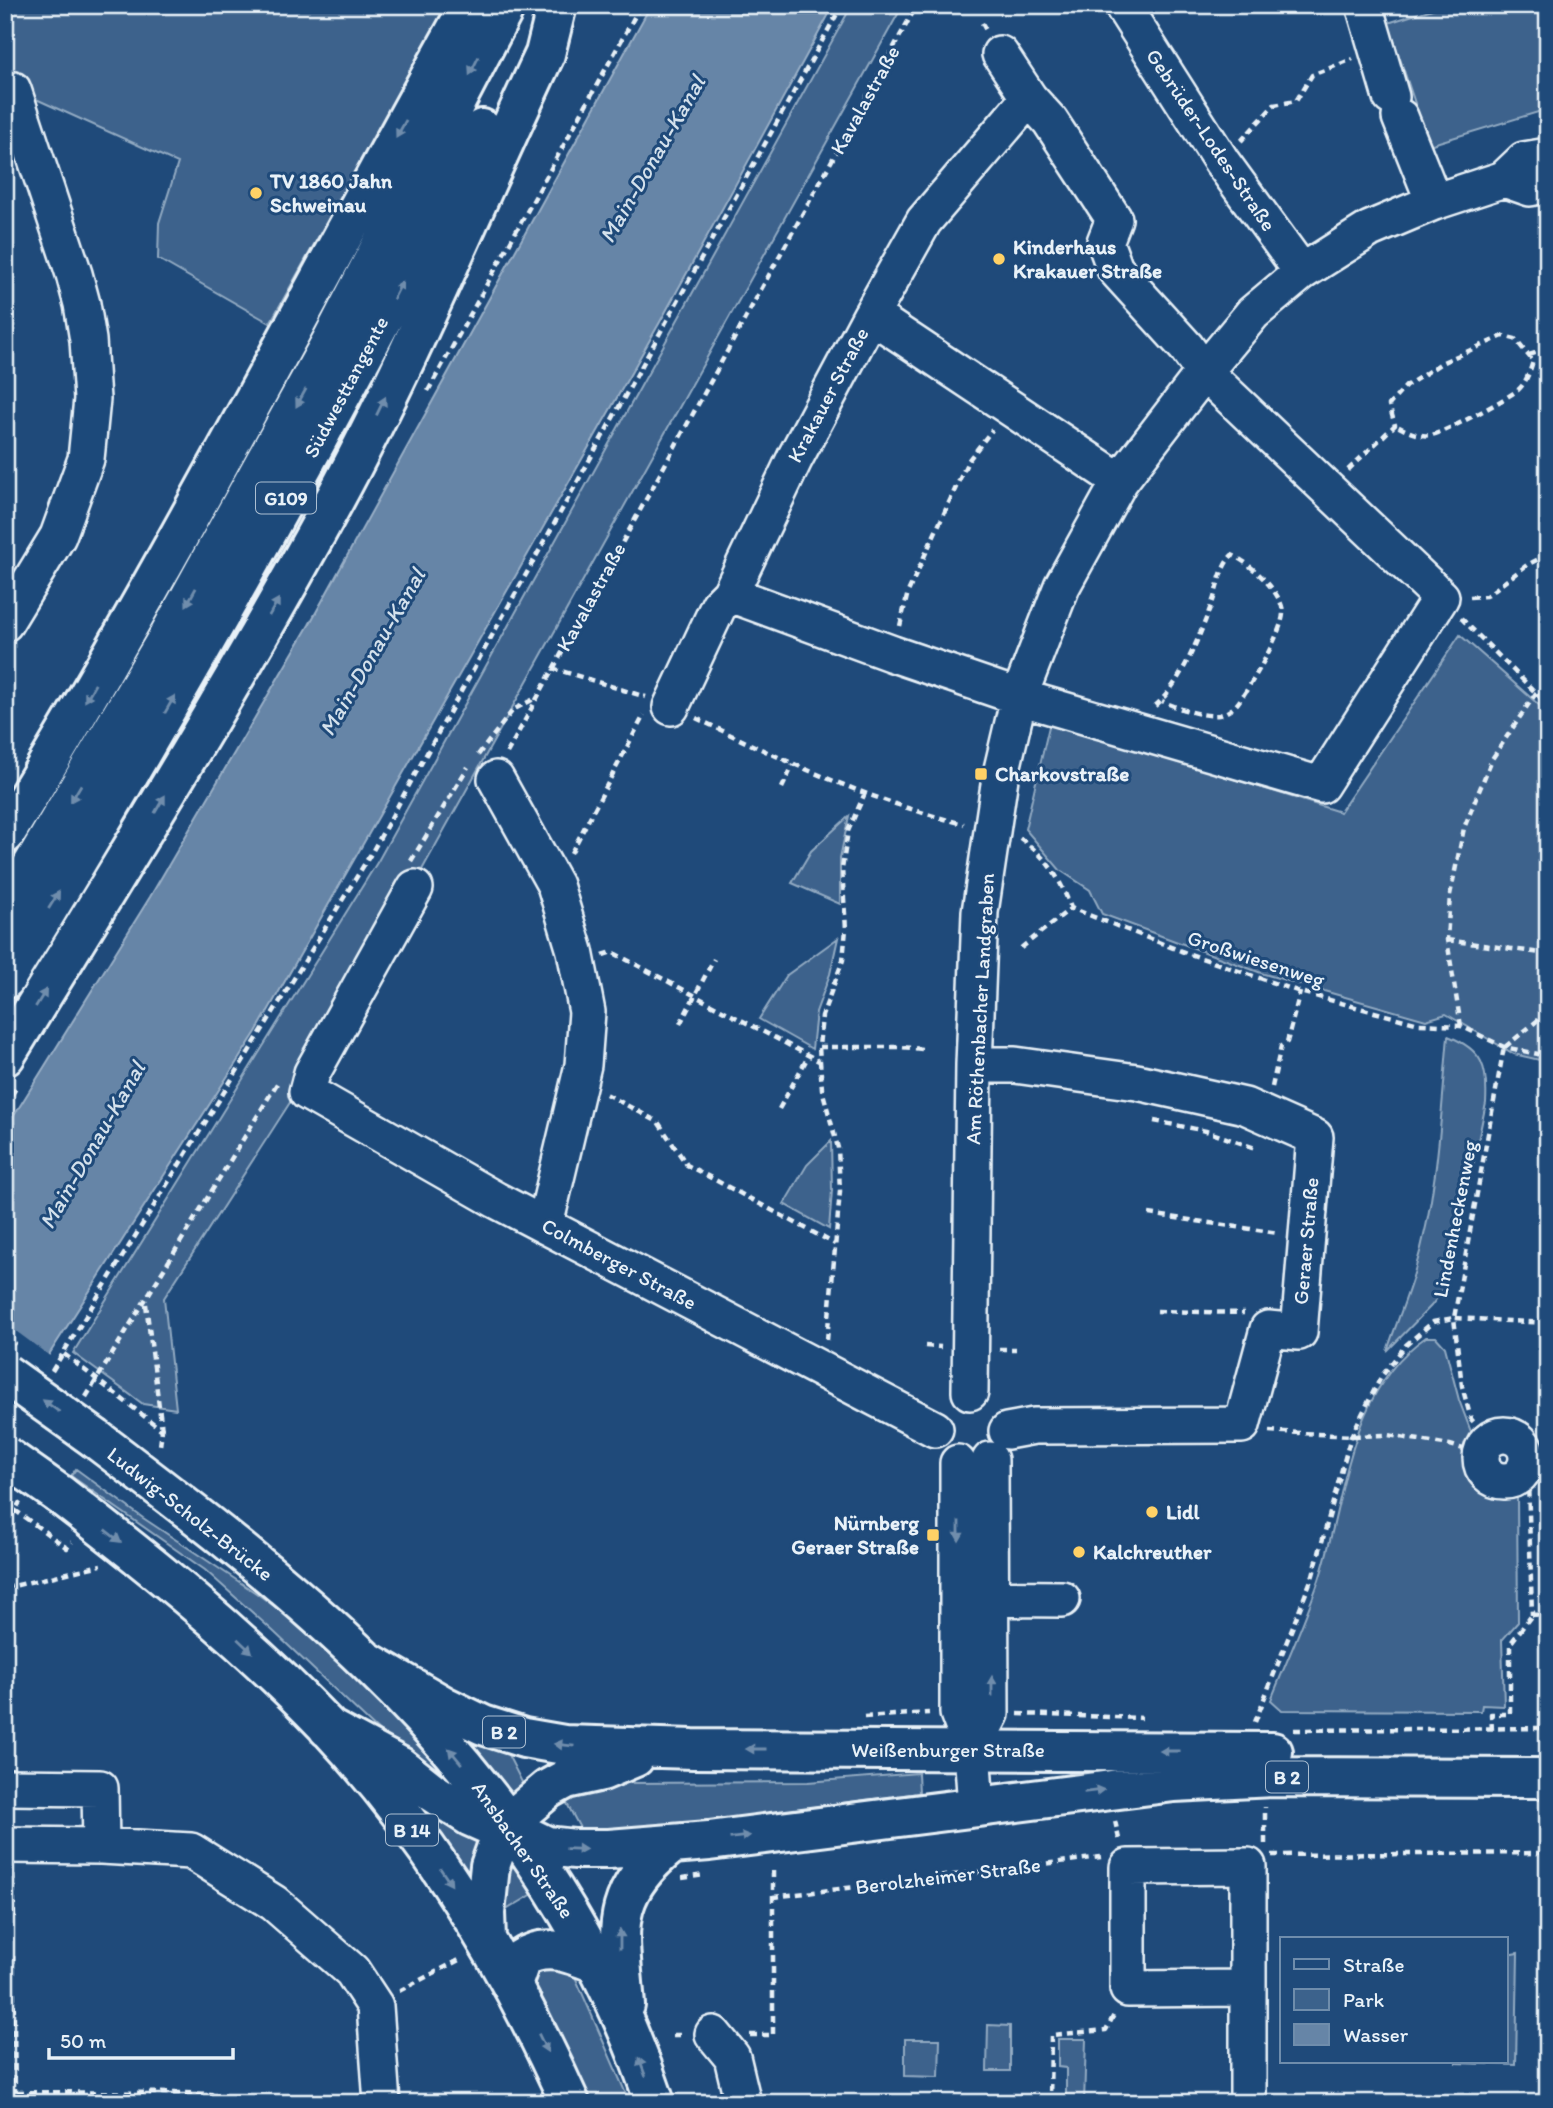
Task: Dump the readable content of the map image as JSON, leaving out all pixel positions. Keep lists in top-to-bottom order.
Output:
{
  "streets": {
    "main road": [
      "Südwesttangente",
      "G109",
      "Ludwig-Scholz-Brücke",
      "B 2",
      "Weißenburger Straße",
      "B 14",
      "Ansbacher Straße"
    ],
    "street": [
      "Gebrüder-Lodes-Straße",
      "Krakauer Straße",
      "Am Röthenbacher Landgraben",
      "Geraer Straße",
      "Colmberger Straße"
    ],
    "path": [
      "Kavalastraße",
      "Großwiesenweg",
      "Lindenheckenweg",
      "Berolzheimer Straße"
    ]
  },
  "crossings": [
    ["Gebrüder-Lodes-Straße", "Am Röthenbacher Landgraben"],
    ["Krakauer Straße", "Am Röthenbacher Landgraben"],
    ["Großwiesenweg", "Lindenheckenweg"],
    ["Am Röthenbacher Landgraben", "Geraer Straße"],
    ["Am Röthenbacher Landgraben", "Colmberger Straße"],
    ["Ludwig-Scholz-Brücke", "Weißenburger Straße"],
    ["Ludwig-Scholz-Brücke", "Ansbacher Straße"],
    ["B 2", "B 14"],
    ["B 2", "Ansbacher Straße"],
    ["Weißenburger Straße", "Ansbacher Straße"]
  ],
  "water": ["Main-Donau-Kanal"],
  "places": {
    "other": [
      "TV 1860 Jahn Schweinau",
      "Kinderhaus Krakauer Straße",
      "Lidl",
      "Kalchreuther"
    ],
    "transit": ["Charkovstraße", "Nürnberg Geraer Straße"]
  },
  "legend": ["Straße", "Park", "Wasser"],
  "scale_bar": "50 m"
}
